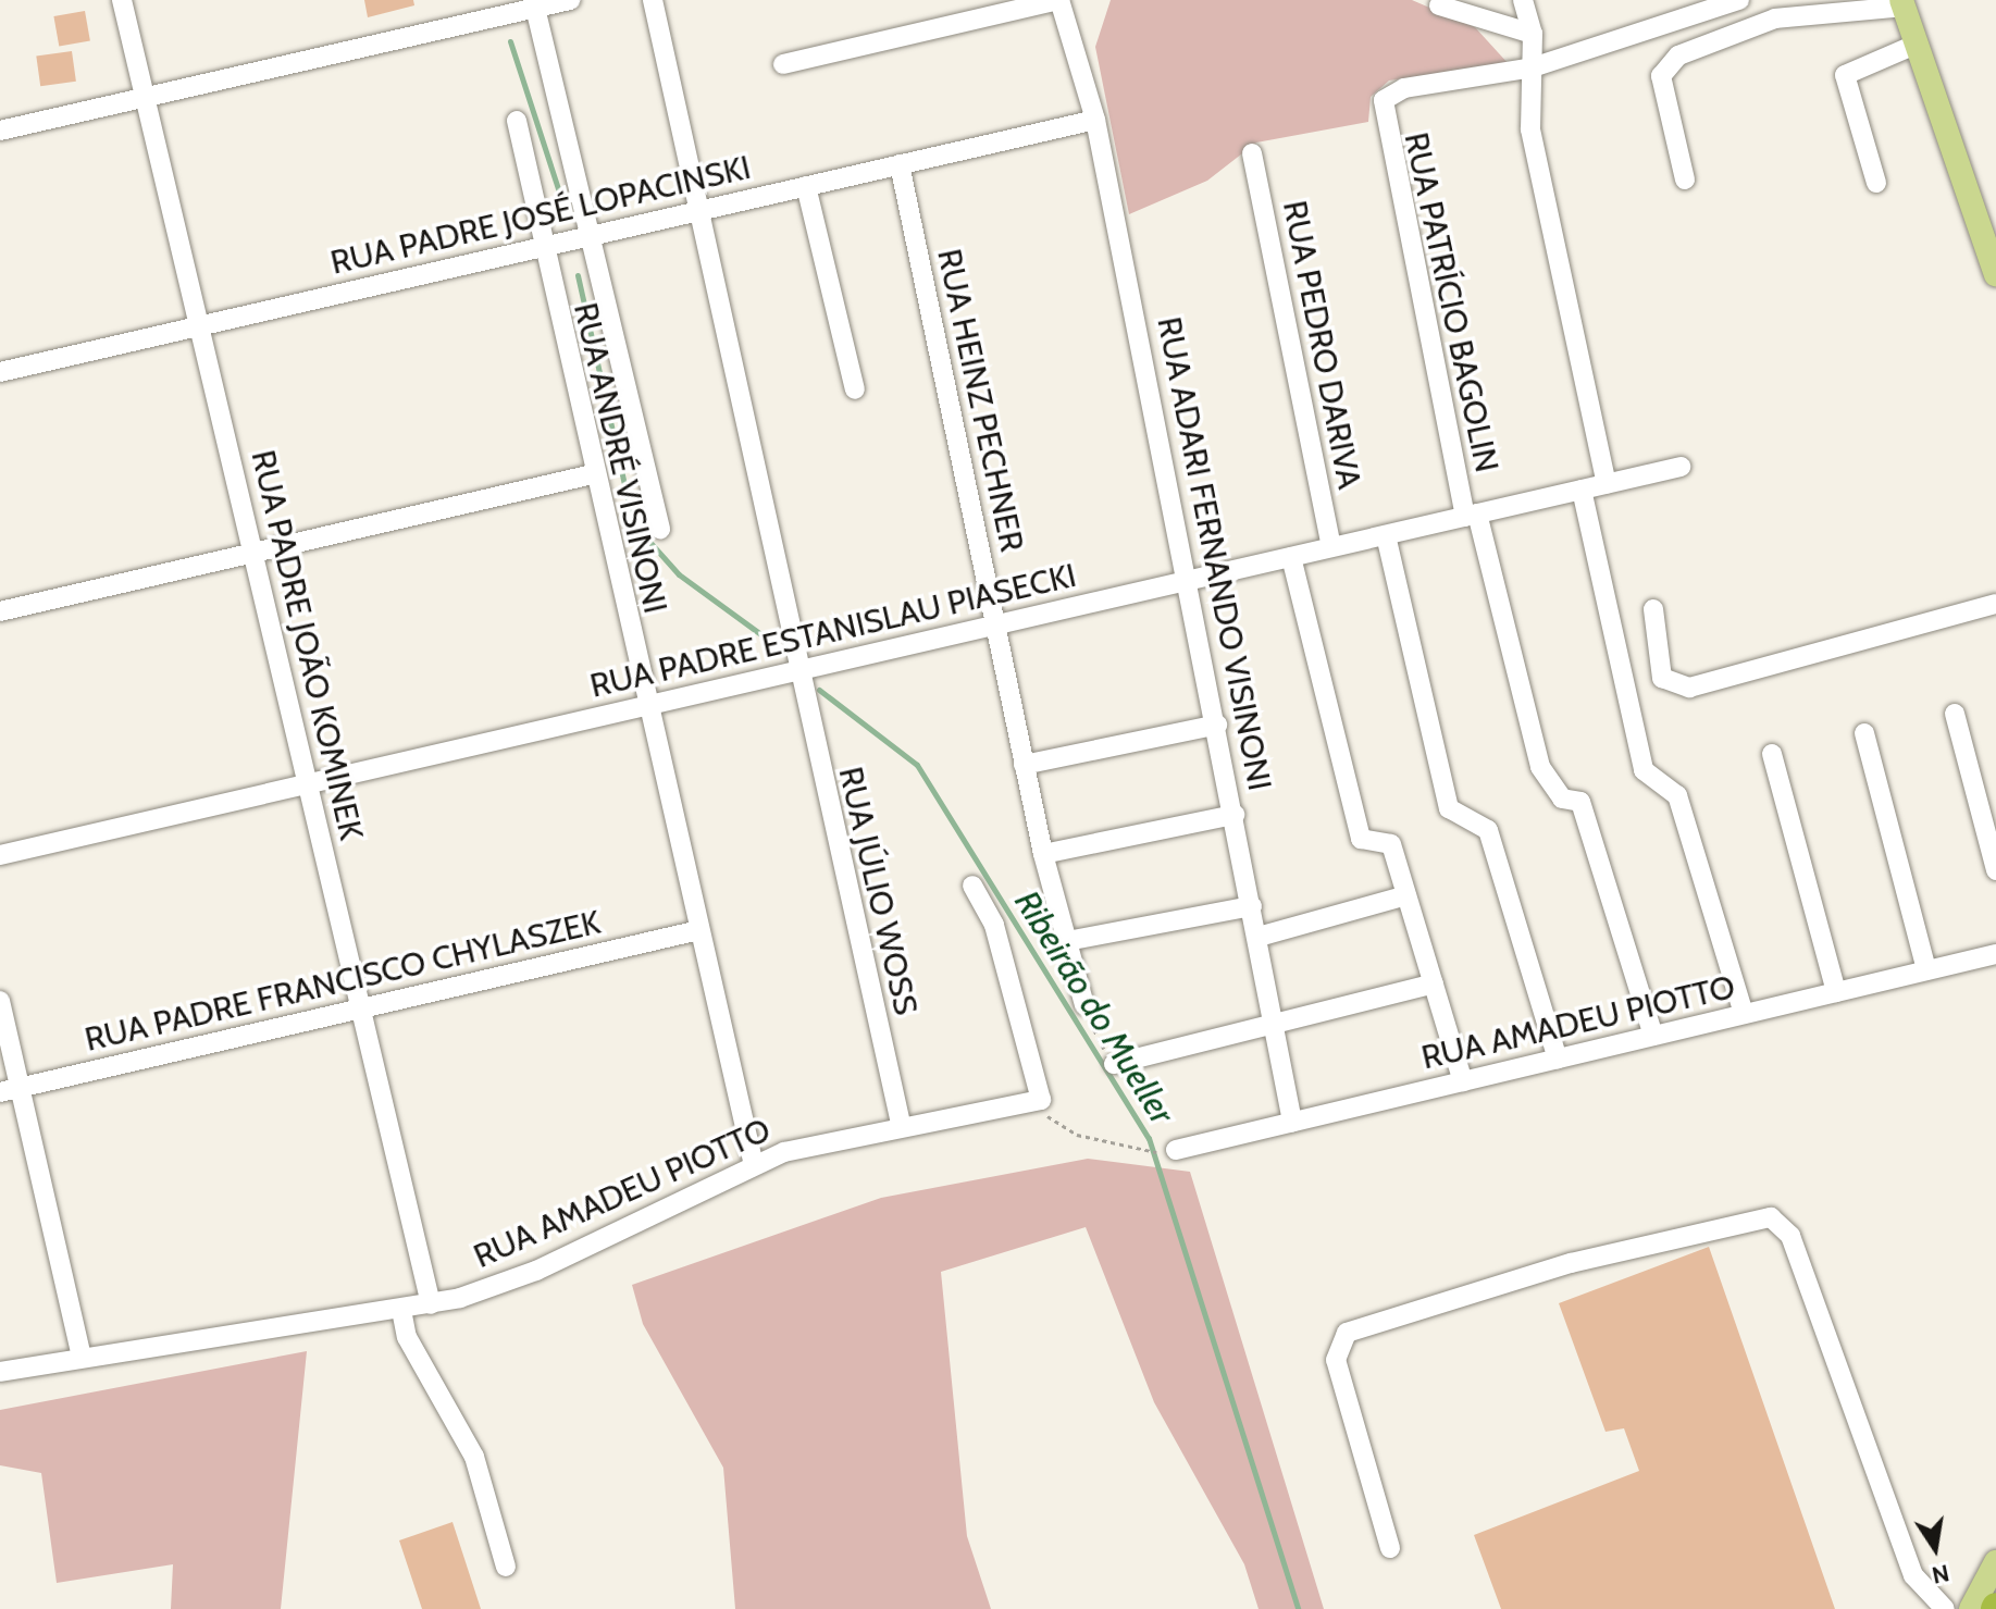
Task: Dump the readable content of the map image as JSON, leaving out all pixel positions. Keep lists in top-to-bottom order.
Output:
{
  "streets": {
    "street": [
      "RUA PADRE JOSÉ LOPACINSKI",
      "RUA PATRÍCIO BAGOLIN",
      "RUA PEDRO DARIVA",
      "RUA HEINZ PECHNER",
      "RUA ANDRÉ VISINONI",
      "RUA ADARI FERNANDO VISINONI",
      "RUA PADRE ESTANISLAU PIASECKI",
      "RUA PADRE JOÃO KOMINEK",
      "RUA JÚLIO WOSS",
      "RUA PADRE FRANCISCO CHYLASZEK",
      "RUA AMADEU PIOTTO"
    ]
  },
  "crossings": [
    ["RUA PADRE JOSÉ LOPACINSKI", "RUA HEINZ PECHNER"],
    ["RUA PADRE JOSÉ LOPACINSKI", "RUA ANDRÉ VISINONI"],
    ["RUA PADRE JOSÉ LOPACINSKI", "RUA ADARI FERNANDO VISINONI"],
    ["RUA PADRE JOSÉ LOPACINSKI", "RUA PADRE JOÃO KOMINEK"],
    ["RUA PADRE JOSÉ LOPACINSKI", "RUA JÚLIO WOSS"],
    ["RUA PATRÍCIO BAGOLIN", "RUA PADRE ESTANISLAU PIASECKI"],
    ["RUA PATRÍCIO BAGOLIN", "RUA AMADEU PIOTTO"],
    ["RUA PEDRO DARIVA", "RUA PADRE ESTANISLAU PIASECKI"],
    ["RUA HEINZ PECHNER", "RUA PADRE ESTANISLAU PIASECKI"],
    ["RUA ANDRÉ VISINONI", "RUA PADRE ESTANISLAU PIASECKI"],
    ["RUA ANDRÉ VISINONI", "RUA PADRE FRANCISCO CHYLASZEK"],
    ["RUA ANDRÉ VISINONI", "RUA AMADEU PIOTTO"],
    ["RUA ADARI FERNANDO VISINONI", "RUA PADRE ESTANISLAU PIASECKI"],
    ["RUA ADARI FERNANDO VISINONI", "RUA AMADEU PIOTTO"],
    ["RUA PADRE ESTANISLAU PIASECKI", "RUA PADRE JOÃO KOMINEK"],
    ["RUA PADRE ESTANISLAU PIASECKI", "RUA JÚLIO WOSS"],
    ["RUA PADRE JOÃO KOMINEK", "RUA PADRE FRANCISCO CHYLASZEK"],
    ["RUA PADRE JOÃO KOMINEK", "RUA AMADEU PIOTTO"],
    ["RUA JÚLIO WOSS", "RUA AMADEU PIOTTO"]
  ],
  "water": ["Ribeirão do Mueller"],
  "north": "bottom"
}
